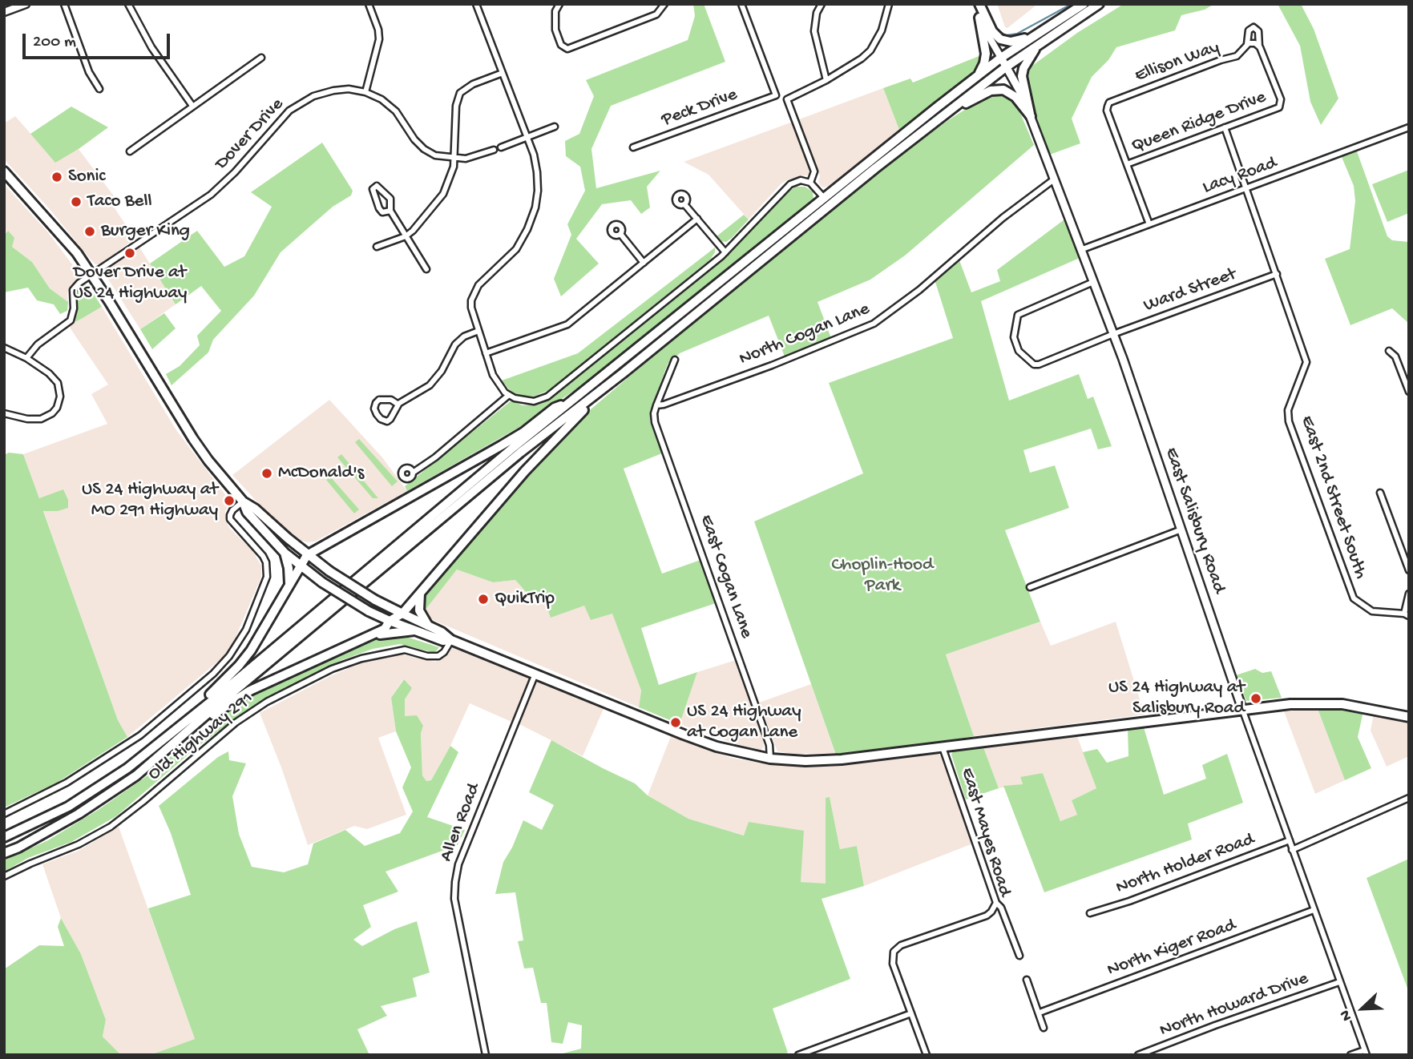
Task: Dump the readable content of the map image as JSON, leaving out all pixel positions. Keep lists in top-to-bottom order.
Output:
{
  "streets": {
    "main road": ["East Salisbury Road"],
    "street": [
      "Ellison Way",
      "Peck Drive",
      "Queen Ridge Drive",
      "Dover Drive",
      "Lacy Road",
      "Ward Street",
      "North Cogan Lane",
      "East 2nd Street South",
      "East Cogan Lane",
      "Old Highway 291",
      "Allen Road",
      "East Mayes Road",
      "North Holder Road",
      "North Kiger Road",
      "North Howard Drive"
    ]
  },
  "crossings": [
    ["Ellison Way", "Queen Ridge Drive"],
    ["Queen Ridge Drive", "East 2nd Street South"],
    ["Lacy Road", "East 2nd Street South"],
    ["Lacy Road", "East Salisbury Road"],
    ["Ward Street", "East 2nd Street South"],
    ["Ward Street", "East Salisbury Road"],
    ["North Cogan Lane", "East Salisbury Road"],
    ["North Cogan Lane", "East Cogan Lane"],
    ["East Salisbury Road", "North Holder Road"],
    ["East Salisbury Road", "North Kiger Road"],
    ["East Salisbury Road", "North Howard Drive"]
  ],
  "parks": ["Choplin-Hood Park"],
  "places": [
    "Sonic",
    "Taco Bell",
    "Burger King",
    "Dover Drive at US 24 Highway",
    "McDonald's",
    "US 24 Highway at MO 291 Highway",
    "QuikTrip",
    "US 24 Highway at Salisbury Road",
    "US 24 Highway at Cogan Lane"
  ],
  "scale_bar": "200 m",
  "north": "bottom left"
}
